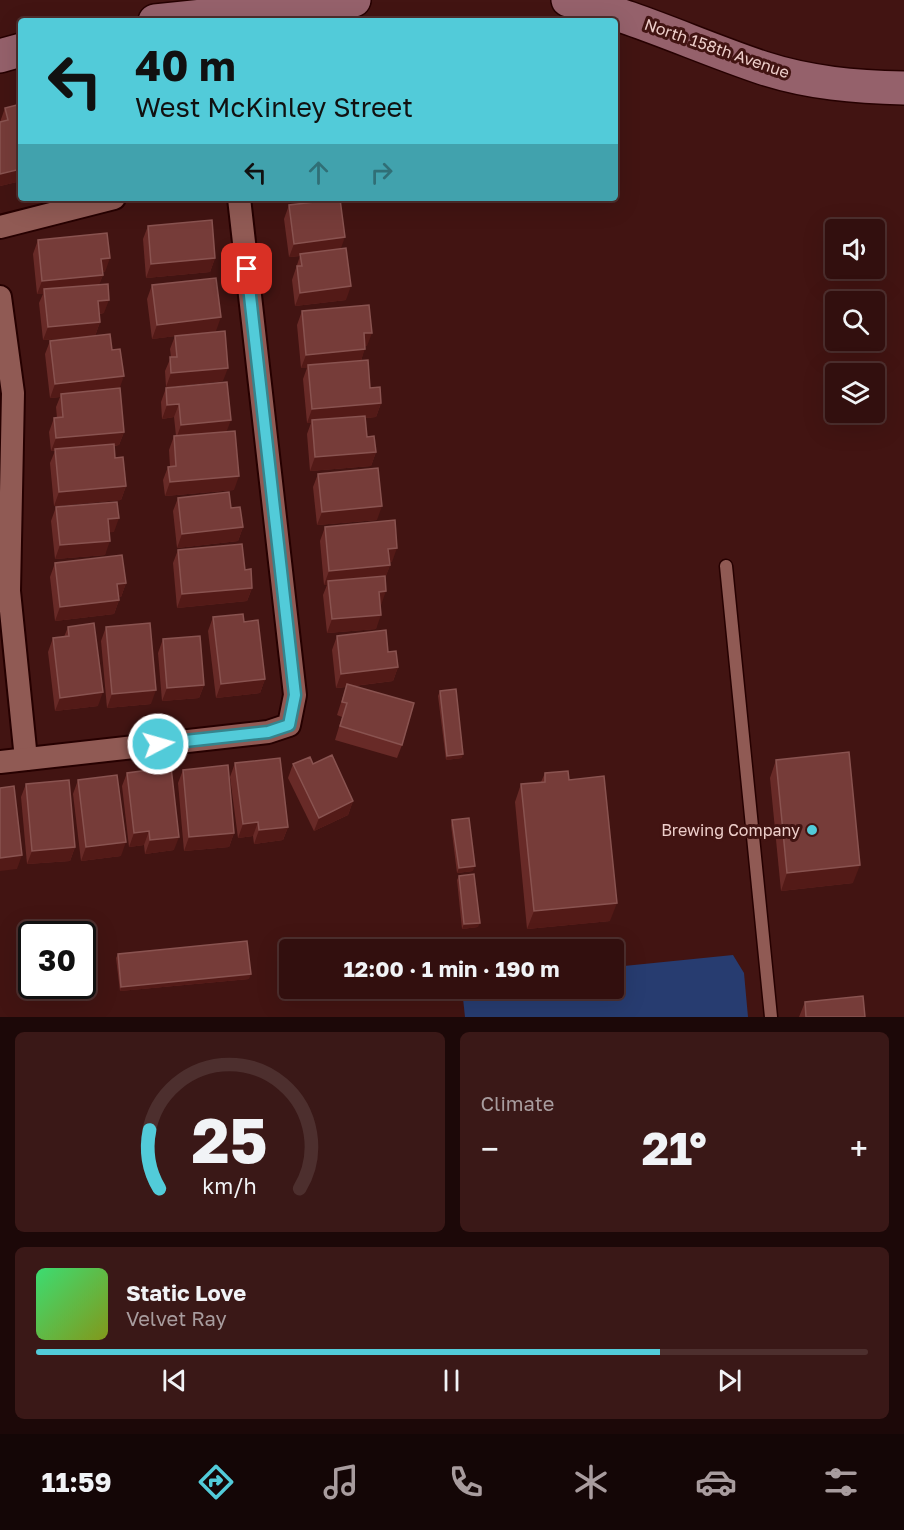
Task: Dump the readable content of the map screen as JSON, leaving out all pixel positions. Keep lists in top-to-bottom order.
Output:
{
  "streets": {
    "street": ["North 158th Avenue"]
  },
  "places": ["Brewing Company"],
  "page": {
    "turn": ["40 m", "West McKinley Street"],
    "limit": "30",
    "trip": "12:00 · 1 min · 190 m",
    "tile": "Climate",
    "heat": ["−", "21°", "+"],
    "song": ["Static Love", "Velvet Ray"],
    "tabs": "11:59",
    "gauge": ["25", "km/h"]
  }
}
